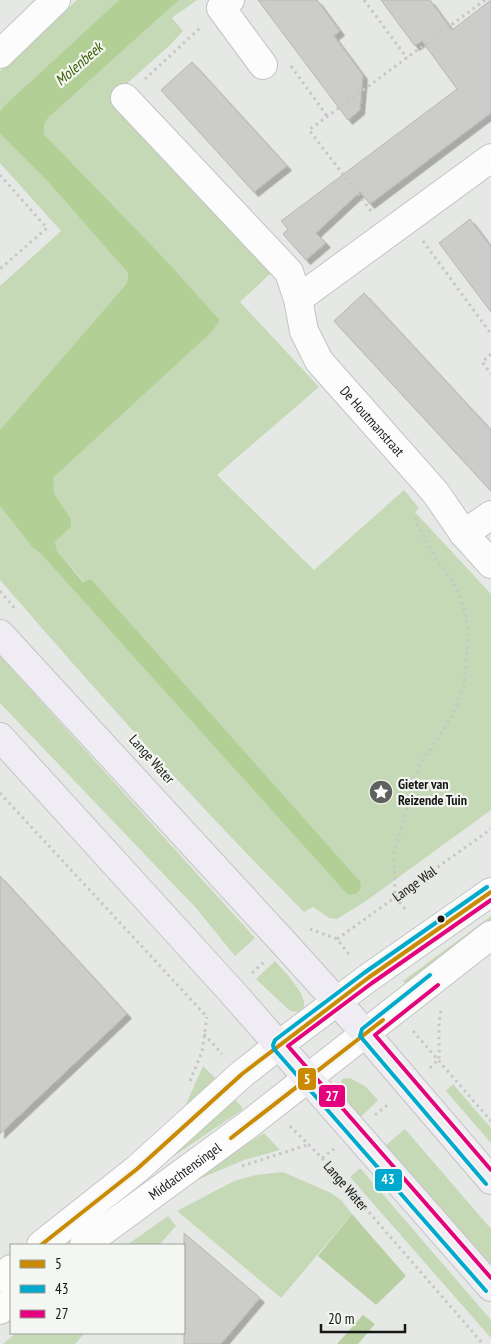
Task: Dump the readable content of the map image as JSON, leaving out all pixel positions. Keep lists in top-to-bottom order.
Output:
{
  "streets": {
    "main road": ["Lange Water"],
    "street": ["De Houtmanstraat", "Middachtensingel"],
    "path": ["Lange Wal"]
  },
  "crossings": [
    ["Lange Water", "Middachtensingel"]
  ],
  "water": ["Molenbeek"],
  "places": {
    "place": ["Gieter van Reizende Tuin"]
  },
  "lines": ["transit line 43", "transit line 5", "transit line 27"],
  "legend": ["5", "43", "27"],
  "scale_bar": "20 m"
}
